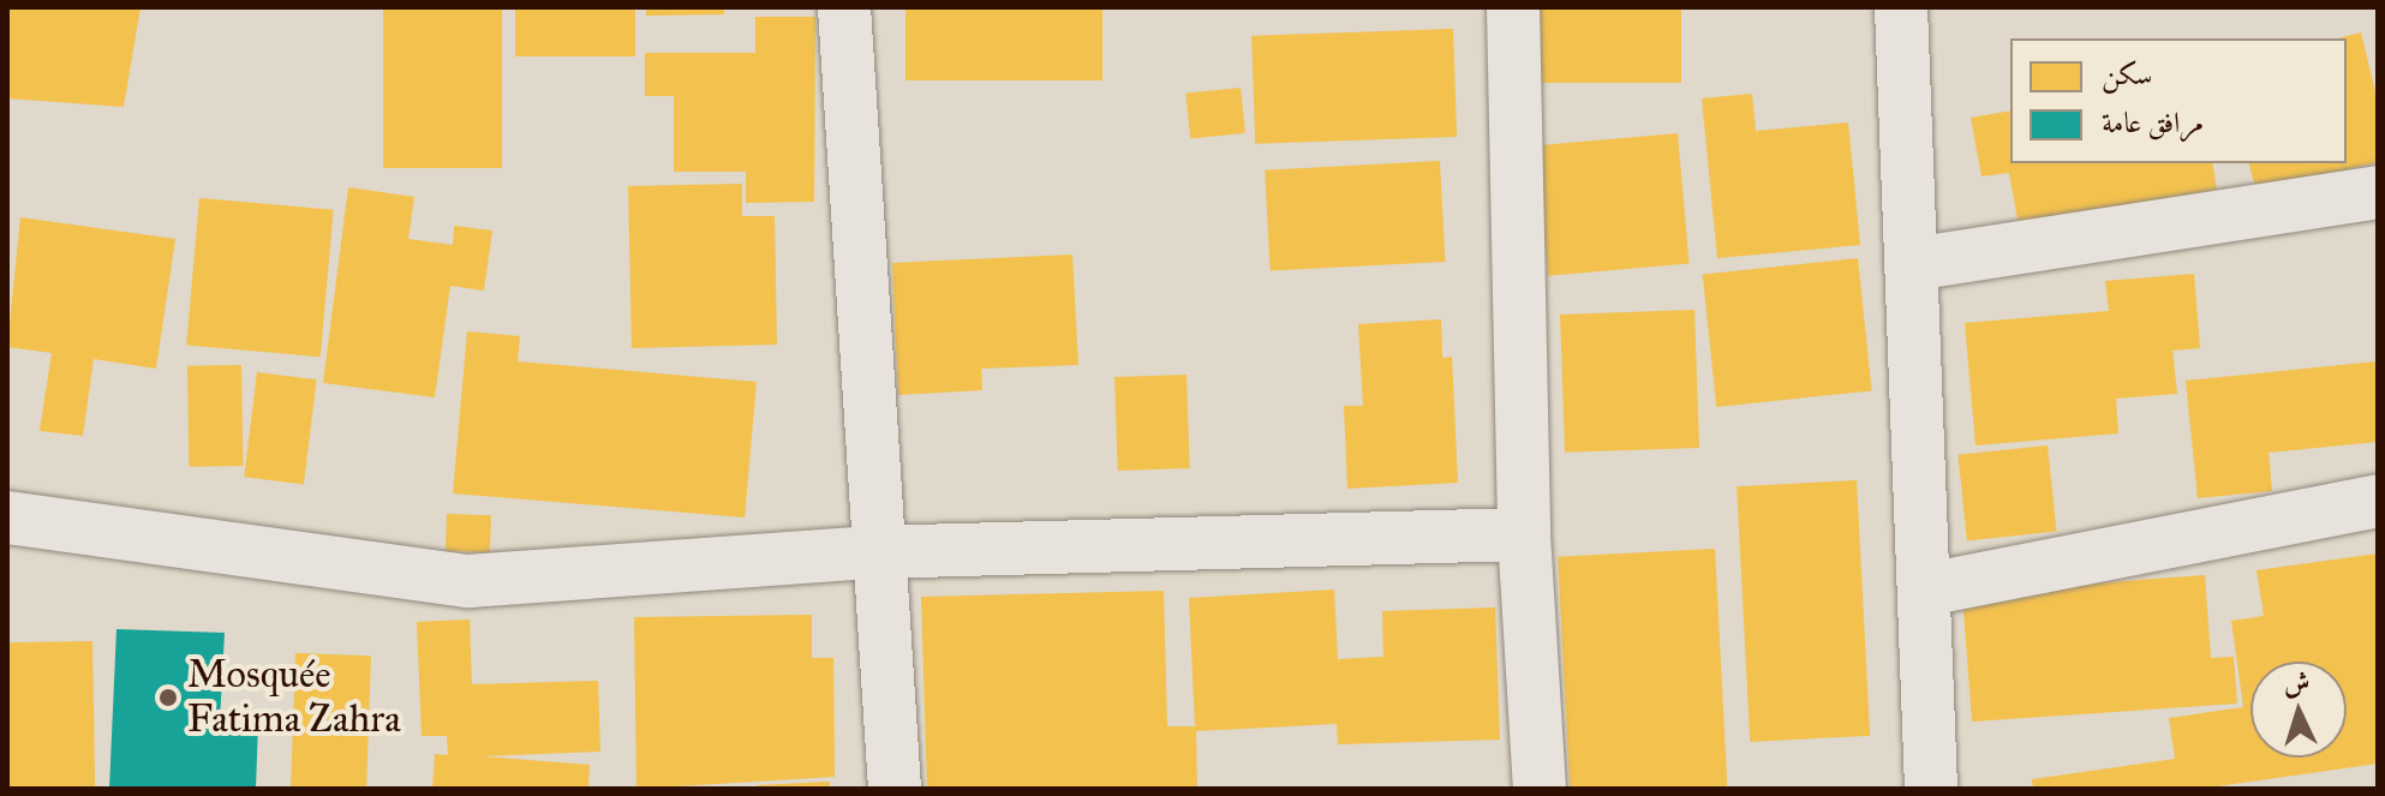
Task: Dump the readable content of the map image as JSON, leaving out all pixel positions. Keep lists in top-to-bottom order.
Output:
{
  "places": ["Mosquée Fatima Zahra"],
  "legend": ["سكن", "مرافق عامة"],
  "north": "top"
}
